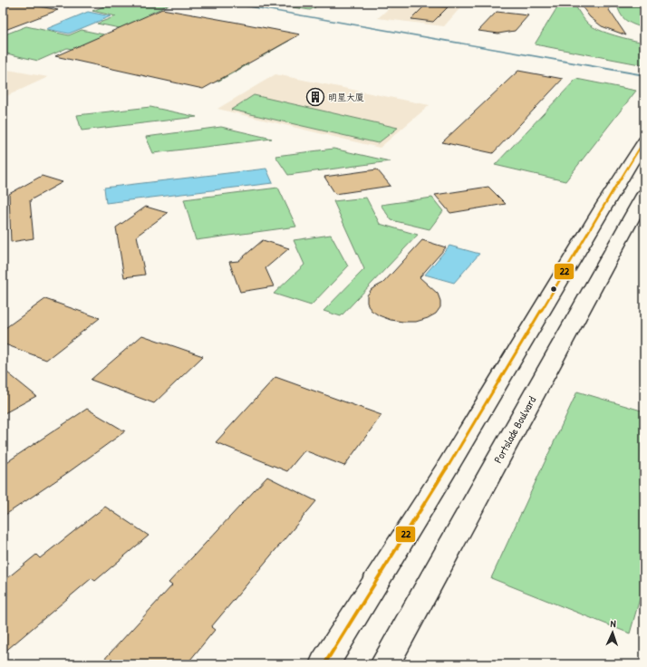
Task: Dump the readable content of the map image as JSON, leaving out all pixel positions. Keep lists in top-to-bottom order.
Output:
{
  "streets": {
    "highway": ["Portslade Boulvard"]
  },
  "places": {
    "building": ["明星大厦"]
  },
  "lines": ["transit line 22"],
  "north": "top"
}
